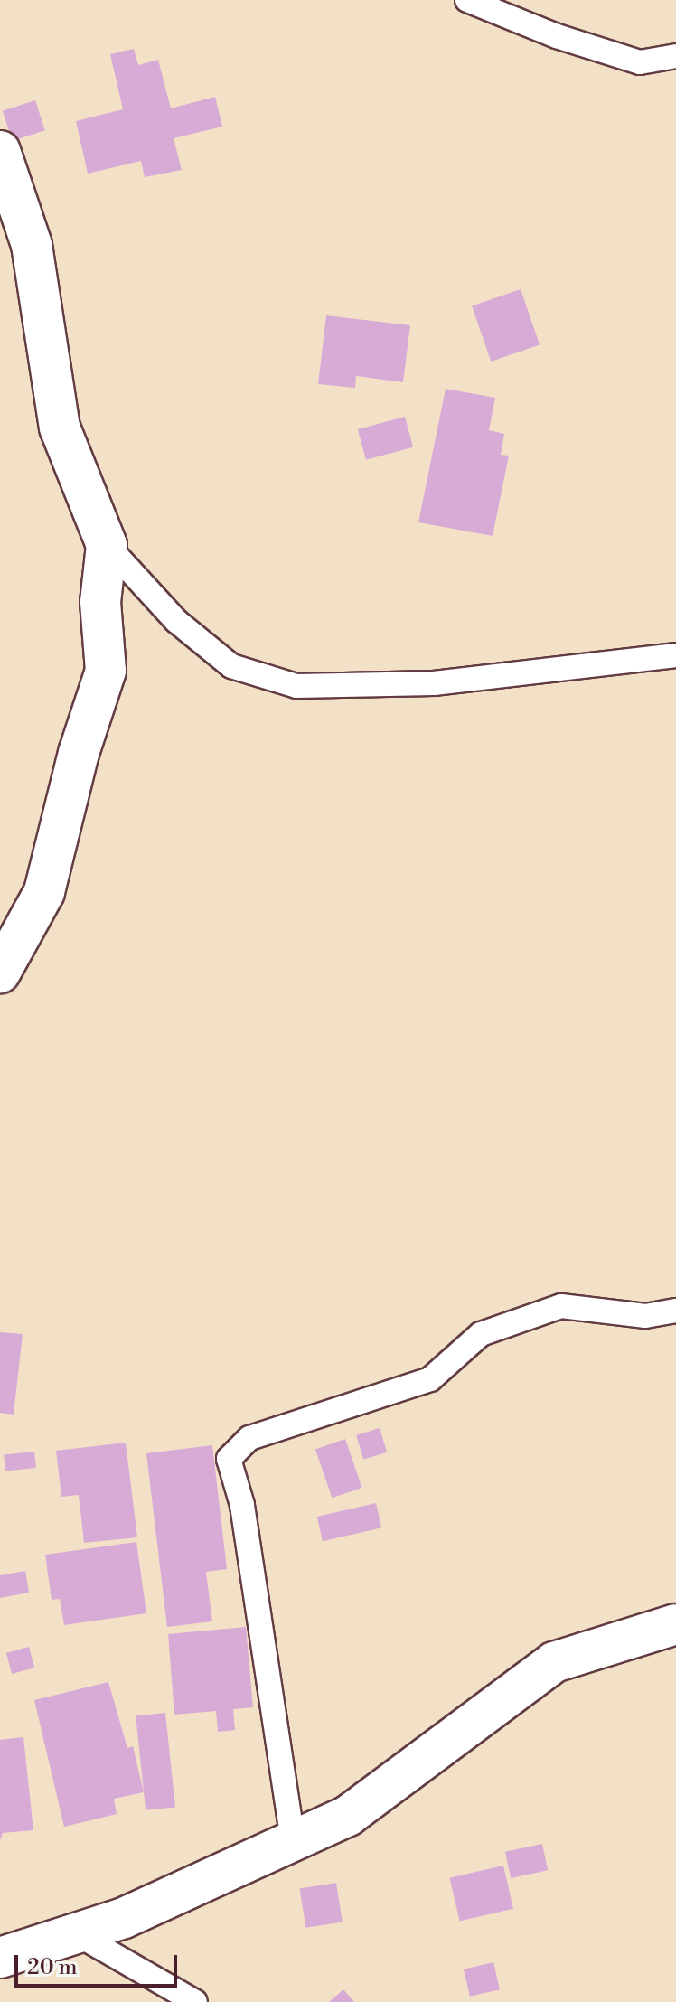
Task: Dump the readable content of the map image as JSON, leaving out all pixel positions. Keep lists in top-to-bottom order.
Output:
{
  "scale_bar": "20 m"
}
